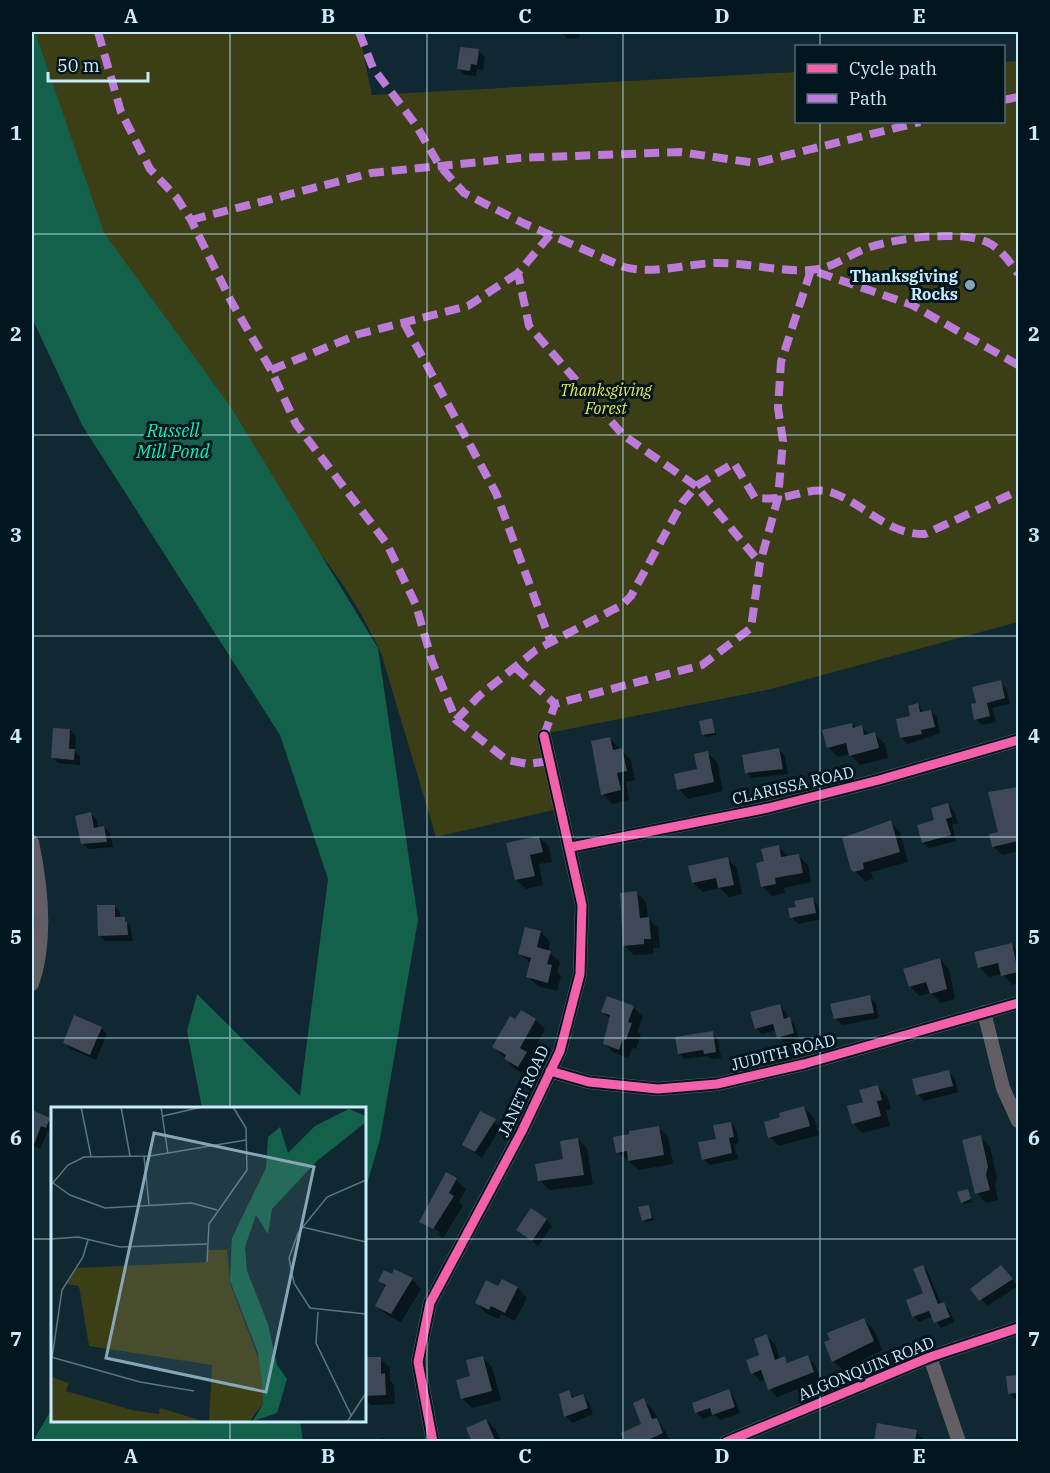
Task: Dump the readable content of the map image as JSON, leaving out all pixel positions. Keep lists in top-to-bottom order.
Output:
{
  "streets": {
    "street": [
      "CLARISSA ROAD",
      "JUDITH ROAD",
      "JANET ROAD",
      "ALGONQUIN ROAD"
    ]
  },
  "crossings": [
    ["CLARISSA ROAD", "JANET ROAD"],
    ["JUDITH ROAD", "JANET ROAD"]
  ],
  "water": ["Russell Mill Pond"],
  "parks": ["Thanksgiving Forest"],
  "places": ["Thanksgiving Rocks"],
  "legend": ["Cycle path", "Path"],
  "scale_bar": "50 m",
  "grid": {
    "columns": [
      "A",
      "B",
      "C",
      "D",
      "E"
    ],
    "rows": [
      "1",
      "2",
      "3",
      "4",
      "5",
      "6",
      "7"
    ]
  }
}
